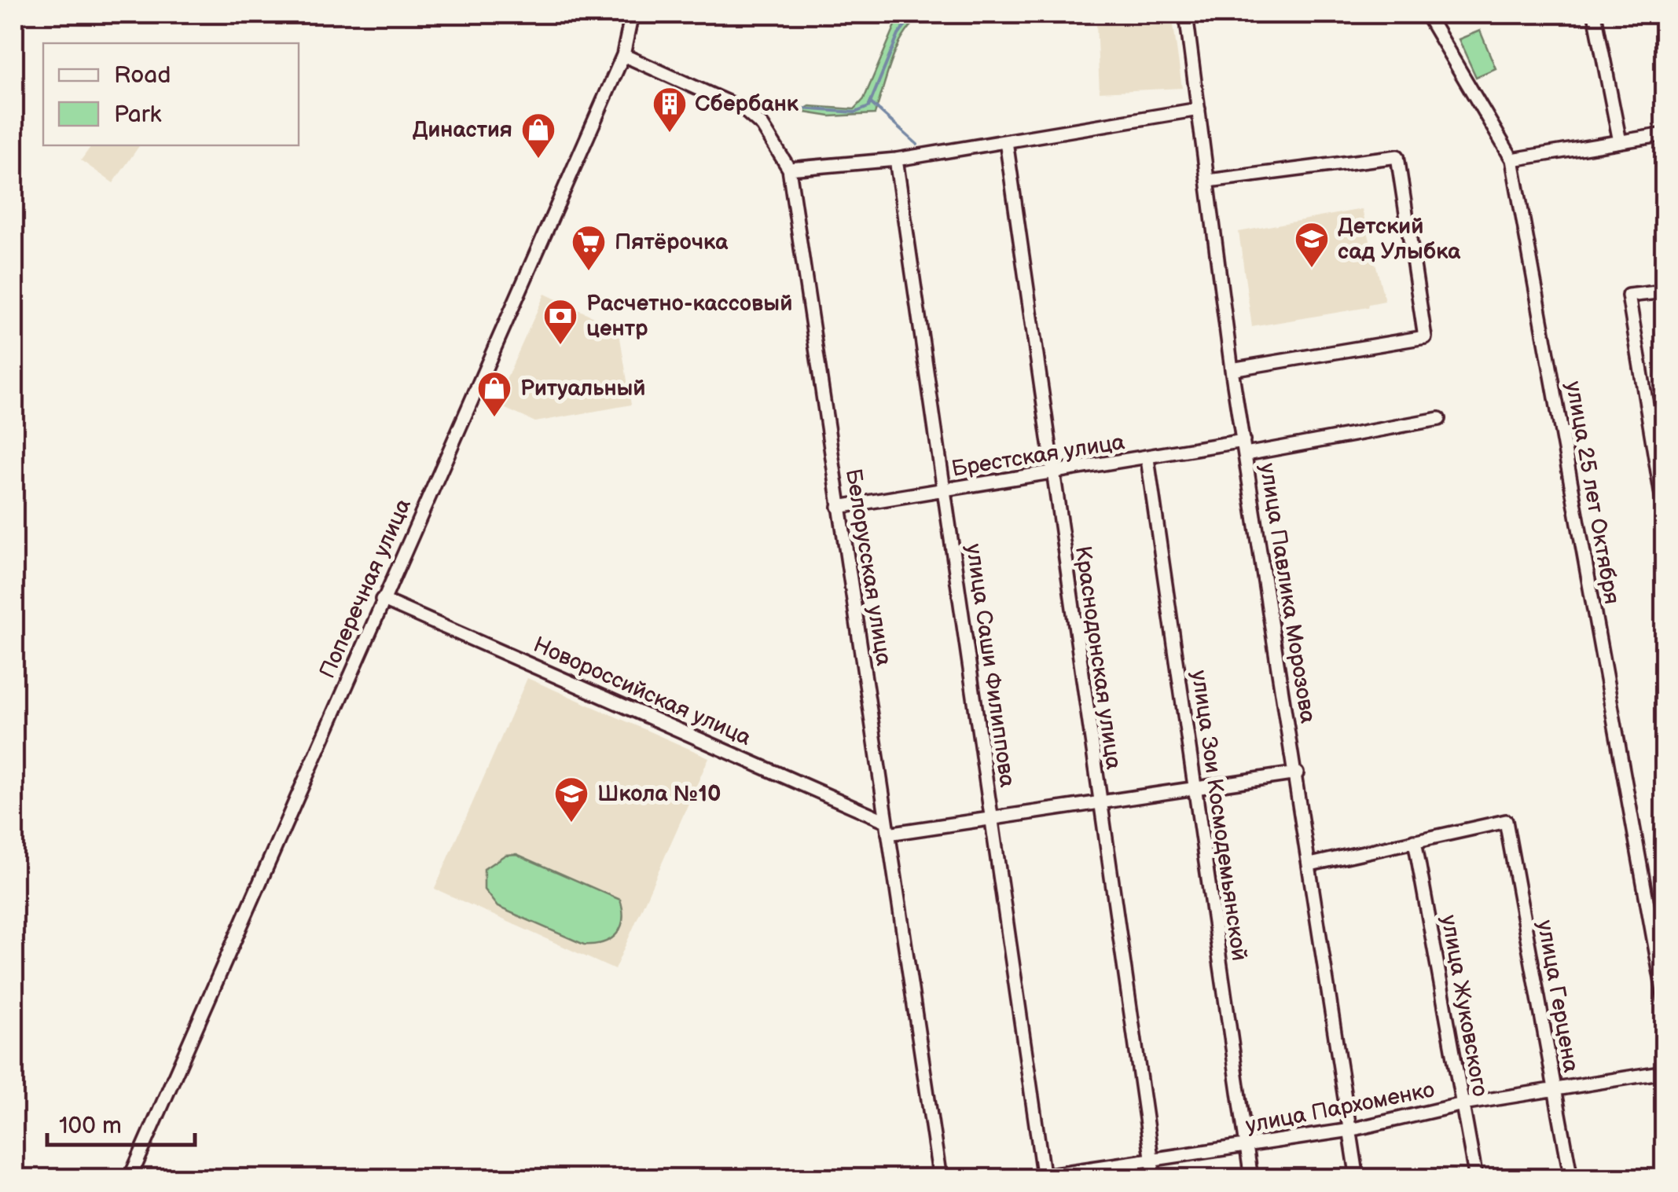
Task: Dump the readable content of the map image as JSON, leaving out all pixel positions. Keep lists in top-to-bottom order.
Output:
{
  "streets": {
    "street": [
      "Брестская улица",
      "улица 25 лет Октября",
      "Белорусская улица",
      "Поперечная улица",
      "улица Павлика Морозова",
      "Краснодонская улица",
      "улица Саши Филиппова",
      "Новороссийская улица",
      "улица Зои Космодемьянской",
      "улица Герцена",
      "улица Жуковского",
      "улица Пархоменко"
    ]
  },
  "crossings": [
    ["Брестская улица", "Белорусская улица"],
    ["Брестская улица", "улица Павлика Морозова"],
    ["Брестская улица", "Краснодонская улица"],
    ["Брестская улица", "улица Саши Филиппова"],
    ["Брестская улица", "улица Зои Космодемьянской"],
    ["Белорусская улица", "Поперечная улица"],
    ["Белорусская улица", "Новороссийская улица"],
    ["Поперечная улица", "Новороссийская улица"],
    ["улица Павлика Морозова", "улица Пархоменко"],
    ["Краснодонская улица", "улица Пархоменко"],
    ["улица Саши Филиппова", "улица Пархоменко"],
    ["улица Зои Космодемьянской", "улица Пархоменко"],
    ["улица Герцена", "улица Жуковского"],
    ["улица Герцена", "улица Пархоменко"],
    ["улица Жуковского", "улица Пархоменко"]
  ],
  "places": {
    "building": ["Сбербанк"],
    "shop": ["Династия", "Ритуальный"],
    "school or university": ["Детский сад Улыбка", "Школа №10"],
    "supermarket": ["Пятёрочка"],
    "bank": ["Расчетно-кассовый центр"]
  },
  "legend": ["Road", "Park"],
  "scale_bar": "100 m"
}
